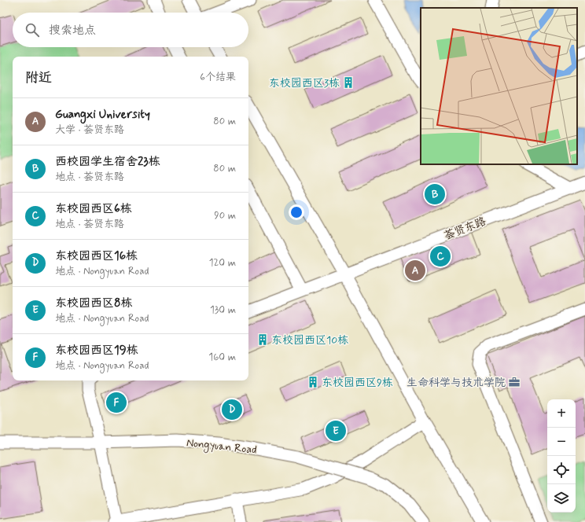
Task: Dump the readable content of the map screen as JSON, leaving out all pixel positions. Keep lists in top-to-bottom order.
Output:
{
  "streets": {
    "street": ["荟贤东路", "Nongyuan Road"]
  },
  "places": {
    "building": ["东校园西区3栋", "东校园西区10栋", "东校园西区9栋"],
    "office": ["生命科学与技术学院"]
  },
  "page": {
    "search": "搜索地点",
    "heading": ["附近", "6个结果"],
    "list": [
      {
        "mark": "A",
        "name": "Guangxi University",
        "note": "大学 · 荟贤东路",
        "value": "80 m"
      },
      {
        "mark": "B",
        "name": "西校园学生宿舍23栋",
        "note": "地点 · 荟贤东路",
        "value": "80 m"
      },
      {
        "mark": "C",
        "name": "东校园西区6栋",
        "note": "地点 · 荟贤东路",
        "value": "90 m"
      },
      {
        "mark": "D",
        "name": "东校园西区16栋",
        "note": "地点 · Nongyuan Road",
        "value": "120 m"
      },
      {
        "mark": "E",
        "name": "东校园西区8栋",
        "note": "地点 · Nongyuan Road",
        "value": "130 m"
      },
      {
        "mark": "F",
        "name": "东校园西区19栋",
        "note": "地点 · Nongyuan Road",
        "value": "160 m"
      }
    ],
    "pins": [
      "B",
      "C",
      "A",
      "F",
      "D",
      "E"
    ],
    "map_buttons": ["+", "−"]
  }
}
